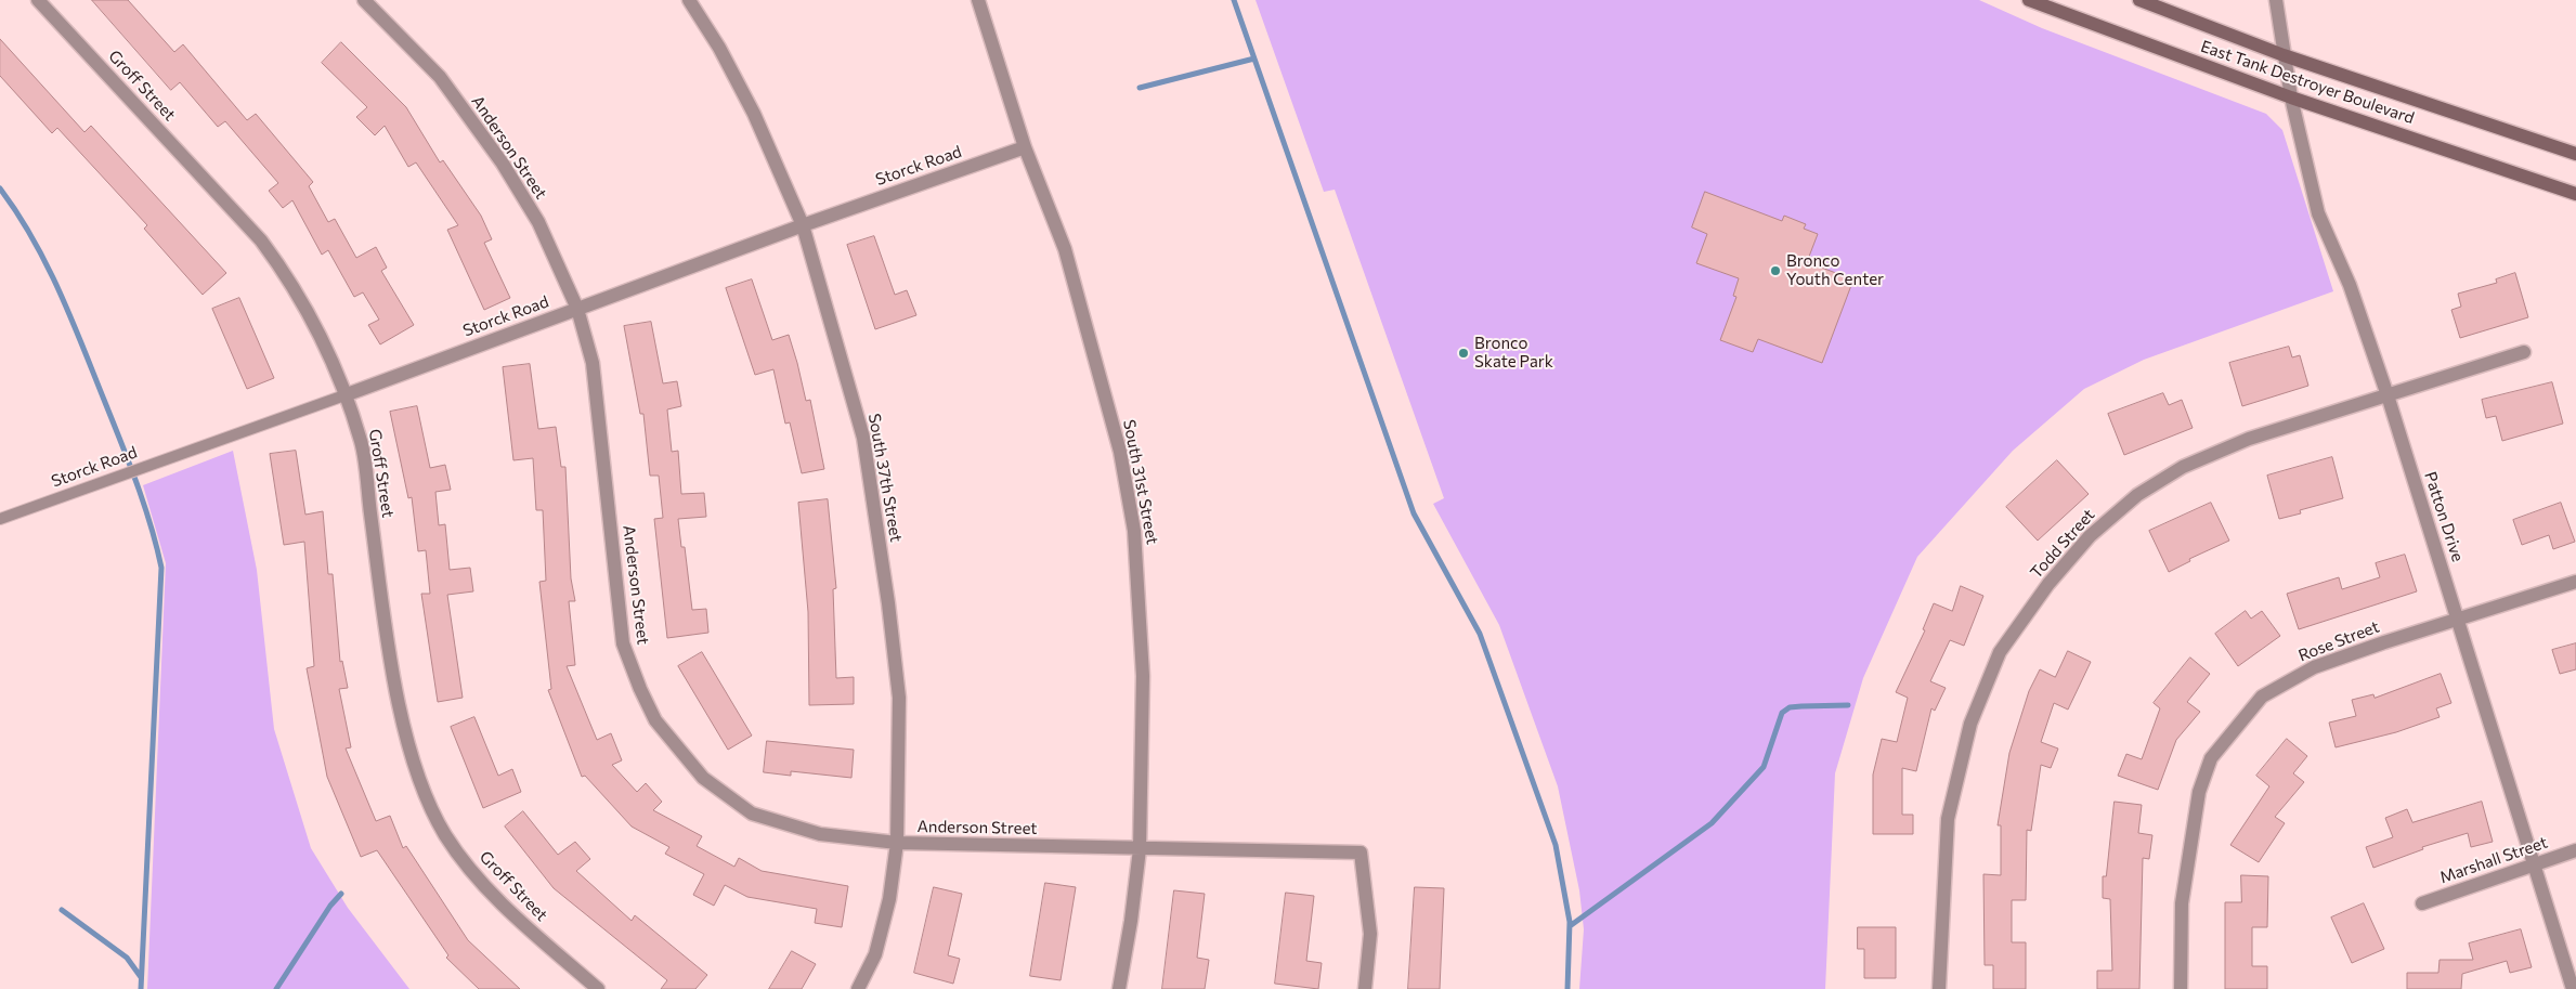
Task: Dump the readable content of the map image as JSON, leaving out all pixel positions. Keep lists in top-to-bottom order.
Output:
{
  "streets": {
    "street": [
      "East Tank Destroyer Boulevard",
      "Groff Street",
      "Anderson Street",
      "Storck Road",
      "South 37th Street",
      "South 31st Street",
      "Patton Drive",
      "Todd Street",
      "Rose Street",
      "Marshall Street"
    ]
  },
  "crossings": [
    ["East Tank Destroyer Boulevard", "Patton Drive"],
    ["Groff Street", "Storck Road"],
    ["Anderson Street", "Storck Road"],
    ["Anderson Street", "South 37th Street"],
    ["Anderson Street", "South 31st Street"],
    ["Storck Road", "South 37th Street"],
    ["Storck Road", "South 31st Street"],
    ["Patton Drive", "Todd Street"],
    ["Patton Drive", "Rose Street"],
    ["Patton Drive", "Marshall Street"]
  ],
  "places": ["Bronco Youth Center", "Bronco Skate Park"]
}
